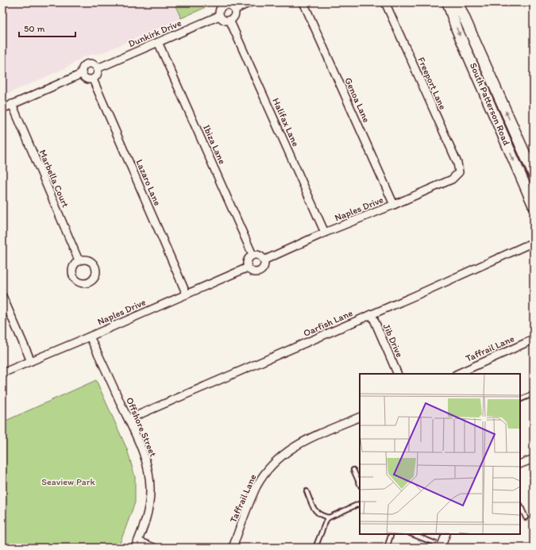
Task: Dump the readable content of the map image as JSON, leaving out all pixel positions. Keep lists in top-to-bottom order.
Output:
{
  "streets": {
    "street": [
      "Dunkirk Drive",
      "Freeport Lane",
      "Genoa Lane",
      "South Patterson Road",
      "Halifax Lane",
      "Ibiza Lane",
      "Marbella Court",
      "Lazaro Lane",
      "Naples Drive",
      "Oarfish Lane",
      "Jib Drive",
      "Taffrail Lane",
      "Offshore Street"
    ]
  },
  "crossings": [
    ["Dunkirk Drive", "Halifax Lane"],
    ["Dunkirk Drive", "Ibiza Lane"],
    ["Dunkirk Drive", "Lazaro Lane"],
    ["Freeport Lane", "Naples Drive"],
    ["Genoa Lane", "Naples Drive"],
    ["Halifax Lane", "Naples Drive"],
    ["Ibiza Lane", "Naples Drive"],
    ["Lazaro Lane", "Naples Drive"],
    ["Naples Drive", "Offshore Street"],
    ["Oarfish Lane", "Jib Drive"],
    ["Oarfish Lane", "Offshore Street"]
  ],
  "parks": ["Seaview Park"],
  "scale_bar": "50 m"
}
